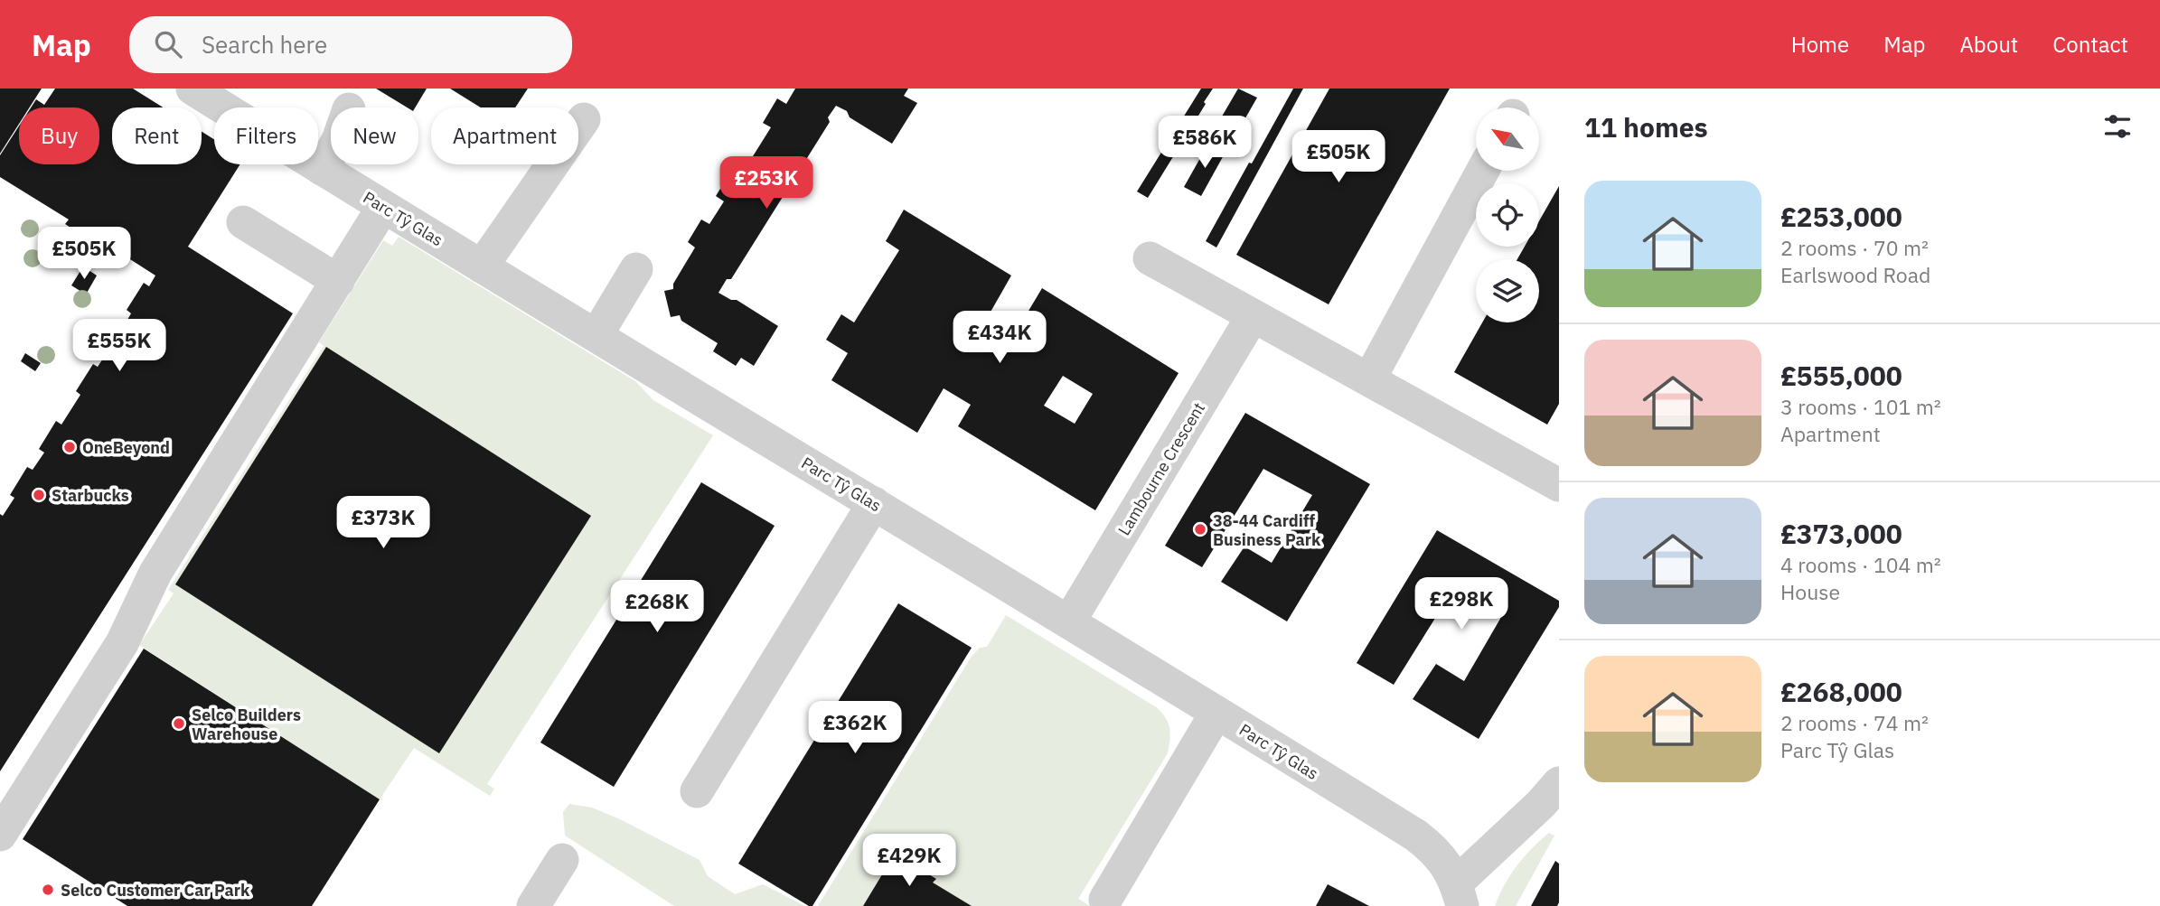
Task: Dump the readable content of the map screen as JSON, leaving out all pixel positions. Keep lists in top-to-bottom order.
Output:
{
  "streets": {
    "street": ["Parc Tŷ Glas", "Lambourne Crescent"]
  },
  "crossings": [
    ["Parc Tŷ Glas", "Lambourne Crescent"]
  ],
  "places": [
    "OneBeyond",
    "Starbucks",
    "38-44 Cardiff Business Park",
    "Selco Builders Warehouse",
    "Selco Customer Car Park"
  ],
  "north": "top left",
  "page": {
    "header": "Map",
    "search": "Search here",
    "nav": [
      "Home",
      "Map",
      "About",
      "Contact"
    ],
    "heading": "11 homes",
    "chip": [
      "Buy",
      "Rent",
      "Filters",
      "New",
      "Apartment"
    ],
    "price": [
      "£586K",
      "£505K",
      "£253K",
      "£505K",
      "£434K",
      "£555K",
      "£373K",
      "£298K",
      "£268K",
      "£362K",
      "£429K"
    ],
    "list": [
      {
        "name": "£253,000",
        "note": "2 rooms · 70 m² · Earlswood Road"
      },
      {
        "name": "£555,000",
        "note": "3 rooms · 101 m² · Apartment"
      },
      {
        "name": "£373,000",
        "note": "4 rooms · 104 m² · House"
      },
      {
        "name": "£268,000",
        "note": "2 rooms · 74 m² · Parc Tŷ Glas"
      }
    ]
  }
}
